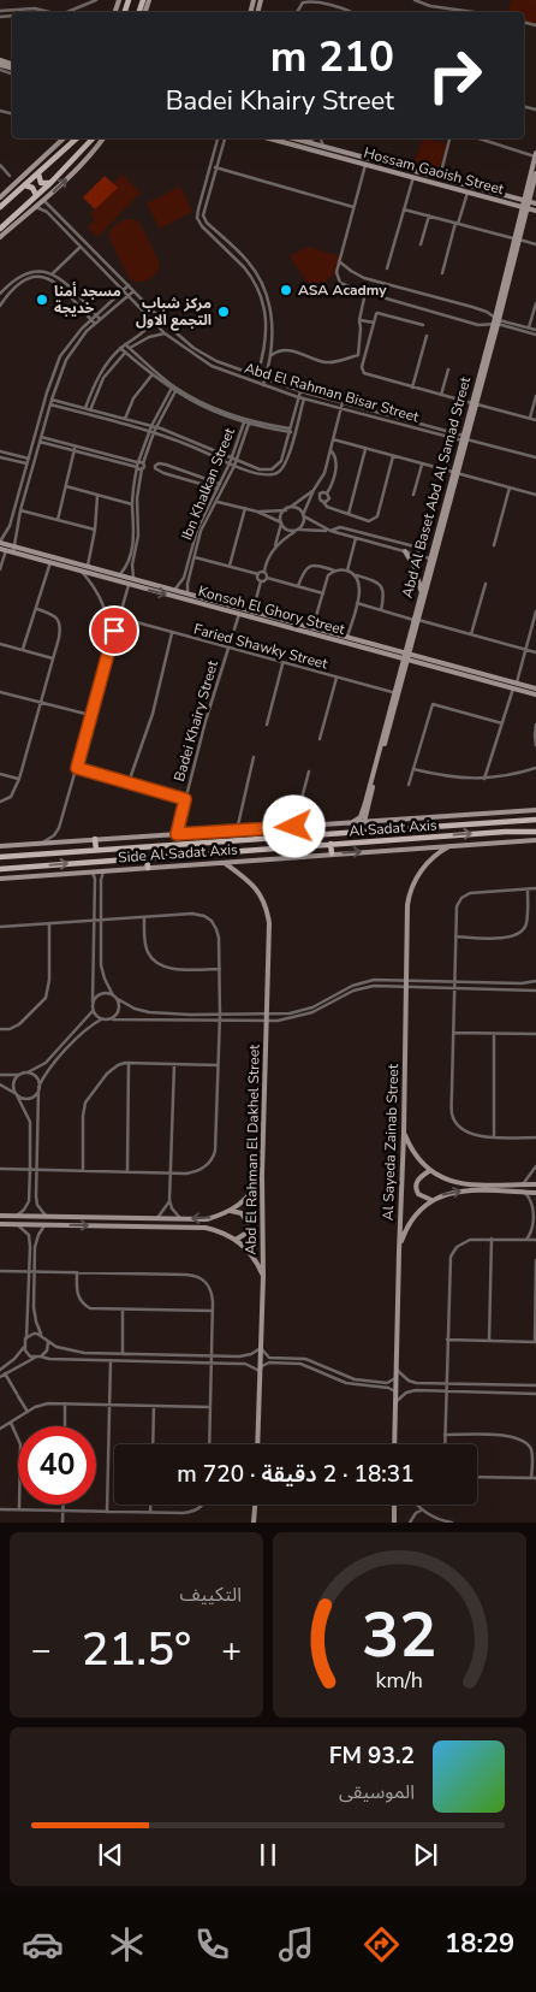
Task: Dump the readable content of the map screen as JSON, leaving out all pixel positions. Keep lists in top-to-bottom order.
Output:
{
  "streets": {
    "main road": ["Al Sadat Axis"],
    "street": [
      "Hossam Gaoish Street",
      "Abd El Rahman Bisar Street",
      "Ibn Khalkan Street",
      "Abd Al Baset Abd Al Samad Street",
      "Konsoh El Ghory Street",
      "Faried Shawky Street",
      "Badei Khairy Street",
      "Side Al Sadat Axis",
      "Al Sayeda Zainab Street",
      "Abd El Rahman El Dakhel Street"
    ]
  },
  "crossings": [
    ["Hossam Gaoish Street", "Abd Al Baset Abd Al Samad Street"],
    ["Abd El Rahman Bisar Street", "Abd Al Baset Abd Al Samad Street"],
    ["Ibn Khalkan Street", "Konsoh El Ghory Street"],
    ["Abd Al Baset Abd Al Samad Street", "Konsoh El Ghory Street"],
    ["Abd Al Baset Abd Al Samad Street", "Faried Shawky Street"],
    ["Abd Al Baset Abd Al Samad Street", "Side Al Sadat Axis"],
    ["Konsoh El Ghory Street", "Badei Khairy Street"],
    ["Faried Shawky Street", "Badei Khairy Street"],
    ["Badei Khairy Street", "Side Al Sadat Axis"],
    ["Side Al Sadat Axis", "Al Sayeda Zainab Street"],
    ["Side Al Sadat Axis", "Abd El Rahman El Dakhel Street"]
  ],
  "places": ["ASA Acadmy", "مسجد أمنا خديجة", "مركز شباب التجمع الاول"],
  "page": {
    "turn": ["210 m", "Badei Khairy Street"],
    "limit": "40",
    "trip": "18:31 · 2 دقيقة · 720 m",
    "tile": "التكييف",
    "heat": ["−", "21.5°", "+"],
    "song": ["93.2 FM", "الموسيقى"],
    "tabs": "18:29",
    "gauge": ["32", "km/h"]
  }
}
